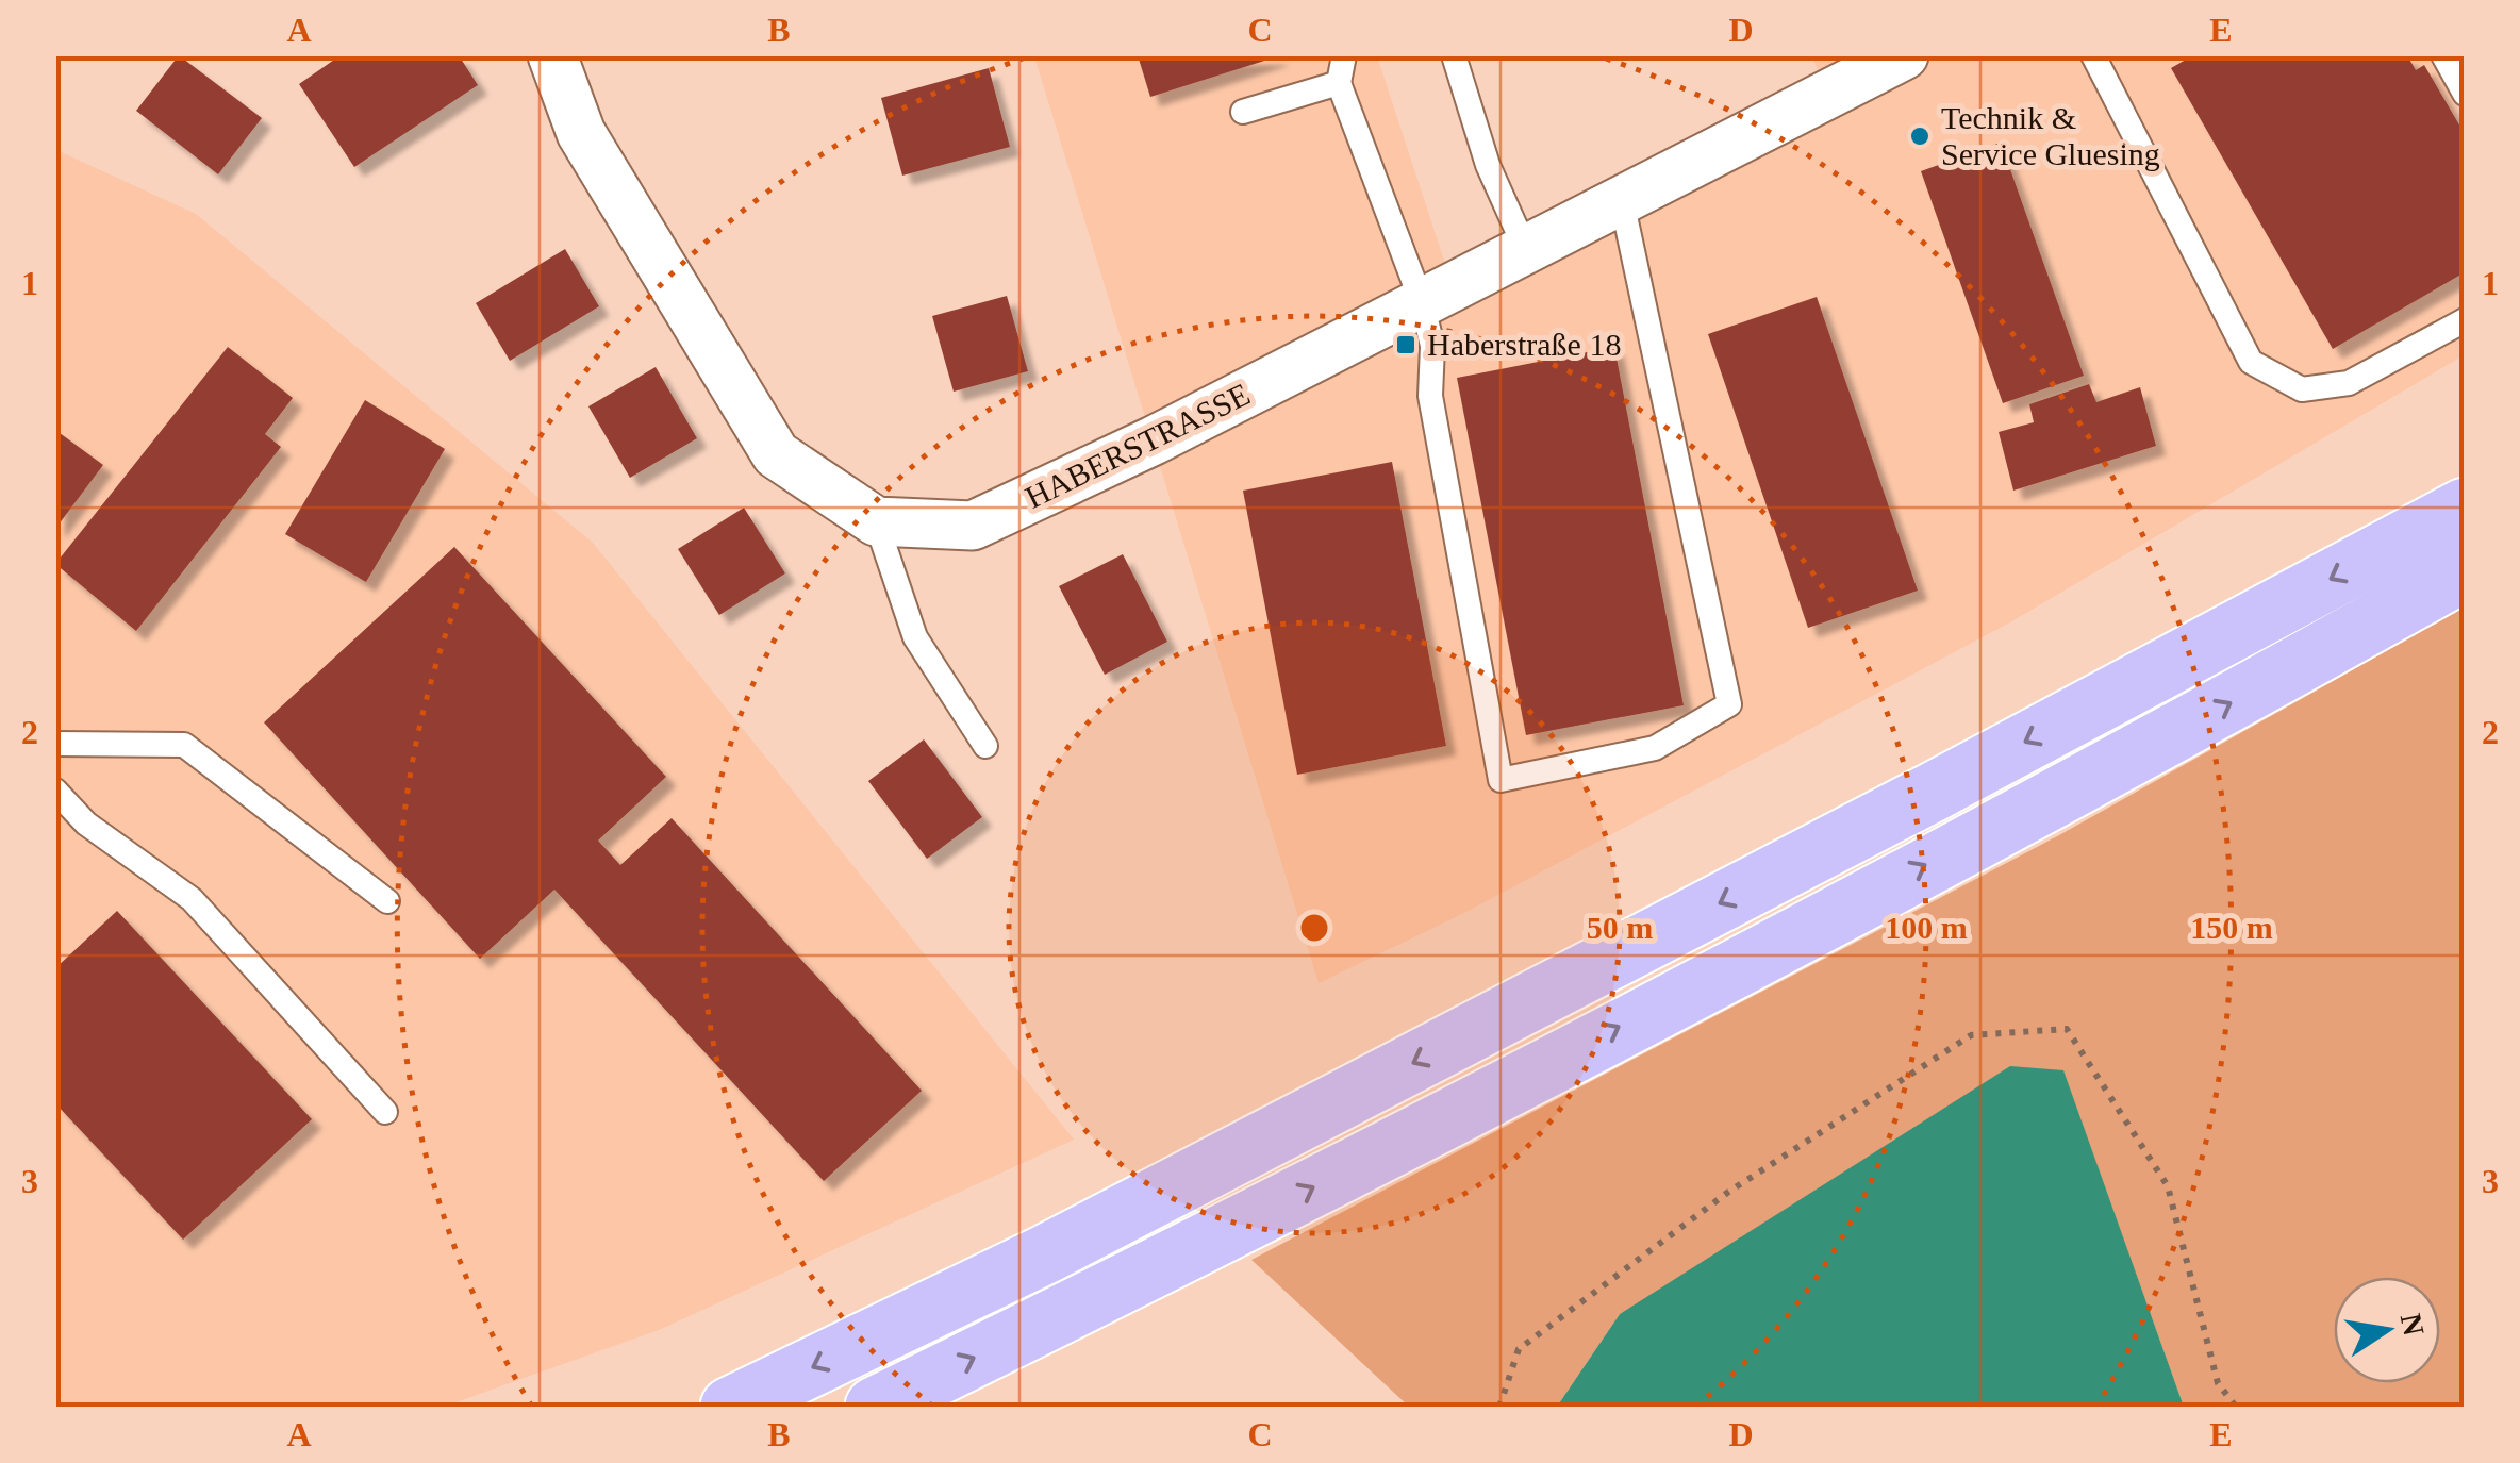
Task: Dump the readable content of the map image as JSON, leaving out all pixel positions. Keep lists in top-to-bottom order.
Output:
{
  "streets": {
    "street": ["HABERSTRASSE"]
  },
  "places": {
    "other": ["Technik & Service Gluesing"],
    "transit": ["Haberstraße 18"]
  },
  "north": "right",
  "grid": {
    "columns": [
      "A",
      "B",
      "C",
      "D",
      "E"
    ],
    "rows": ["1", "2", "3"]
  },
  "rings": ["50 m", "100 m", "150 m"]
}
